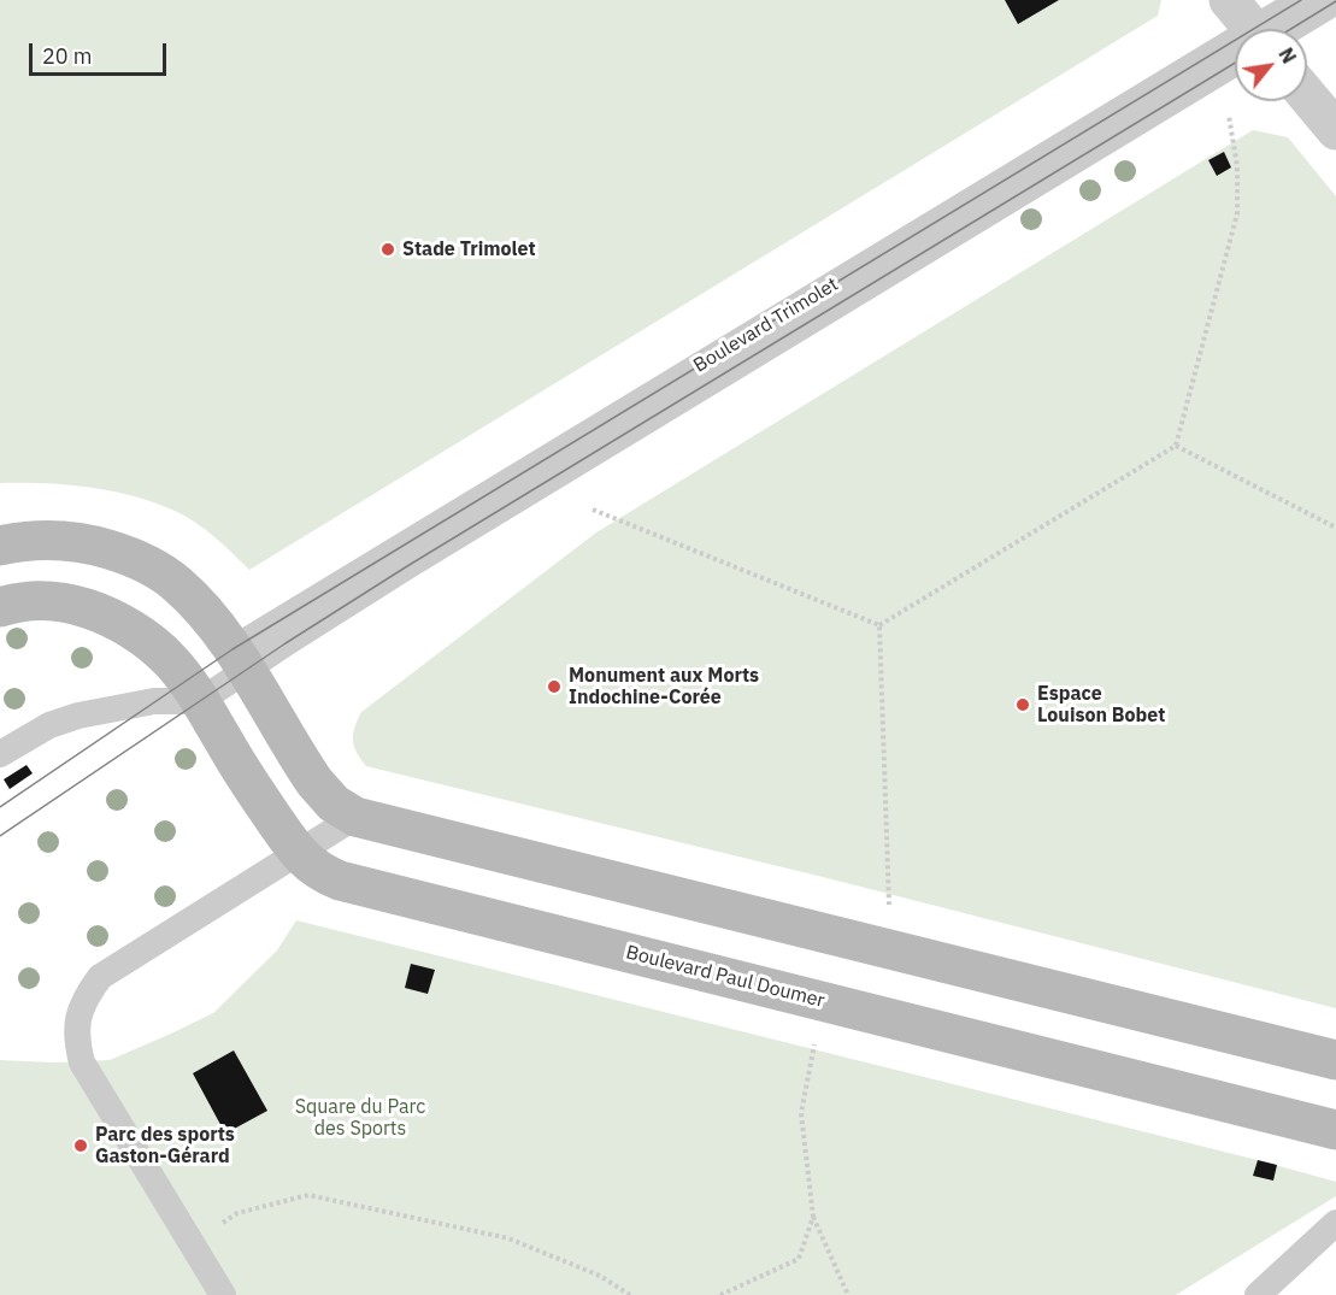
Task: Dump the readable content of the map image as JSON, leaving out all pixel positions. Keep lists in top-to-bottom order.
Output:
{
  "streets": {
    "main road": ["Boulevard Paul Doumer"],
    "lane": ["Boulevard Trimolet"]
  },
  "crossings": [
    ["Boulevard Trimolet", "Boulevard Paul Doumer"]
  ],
  "parks": ["Square du Parc des Sports"],
  "places": [
    "Stade Trimolet",
    "Monument aux Morts Indochine-Corée",
    "Espace Louison Bobet",
    "Parc des sports Gaston-Gérard"
  ],
  "scale_bar": "20 m",
  "north": "top right"
}
